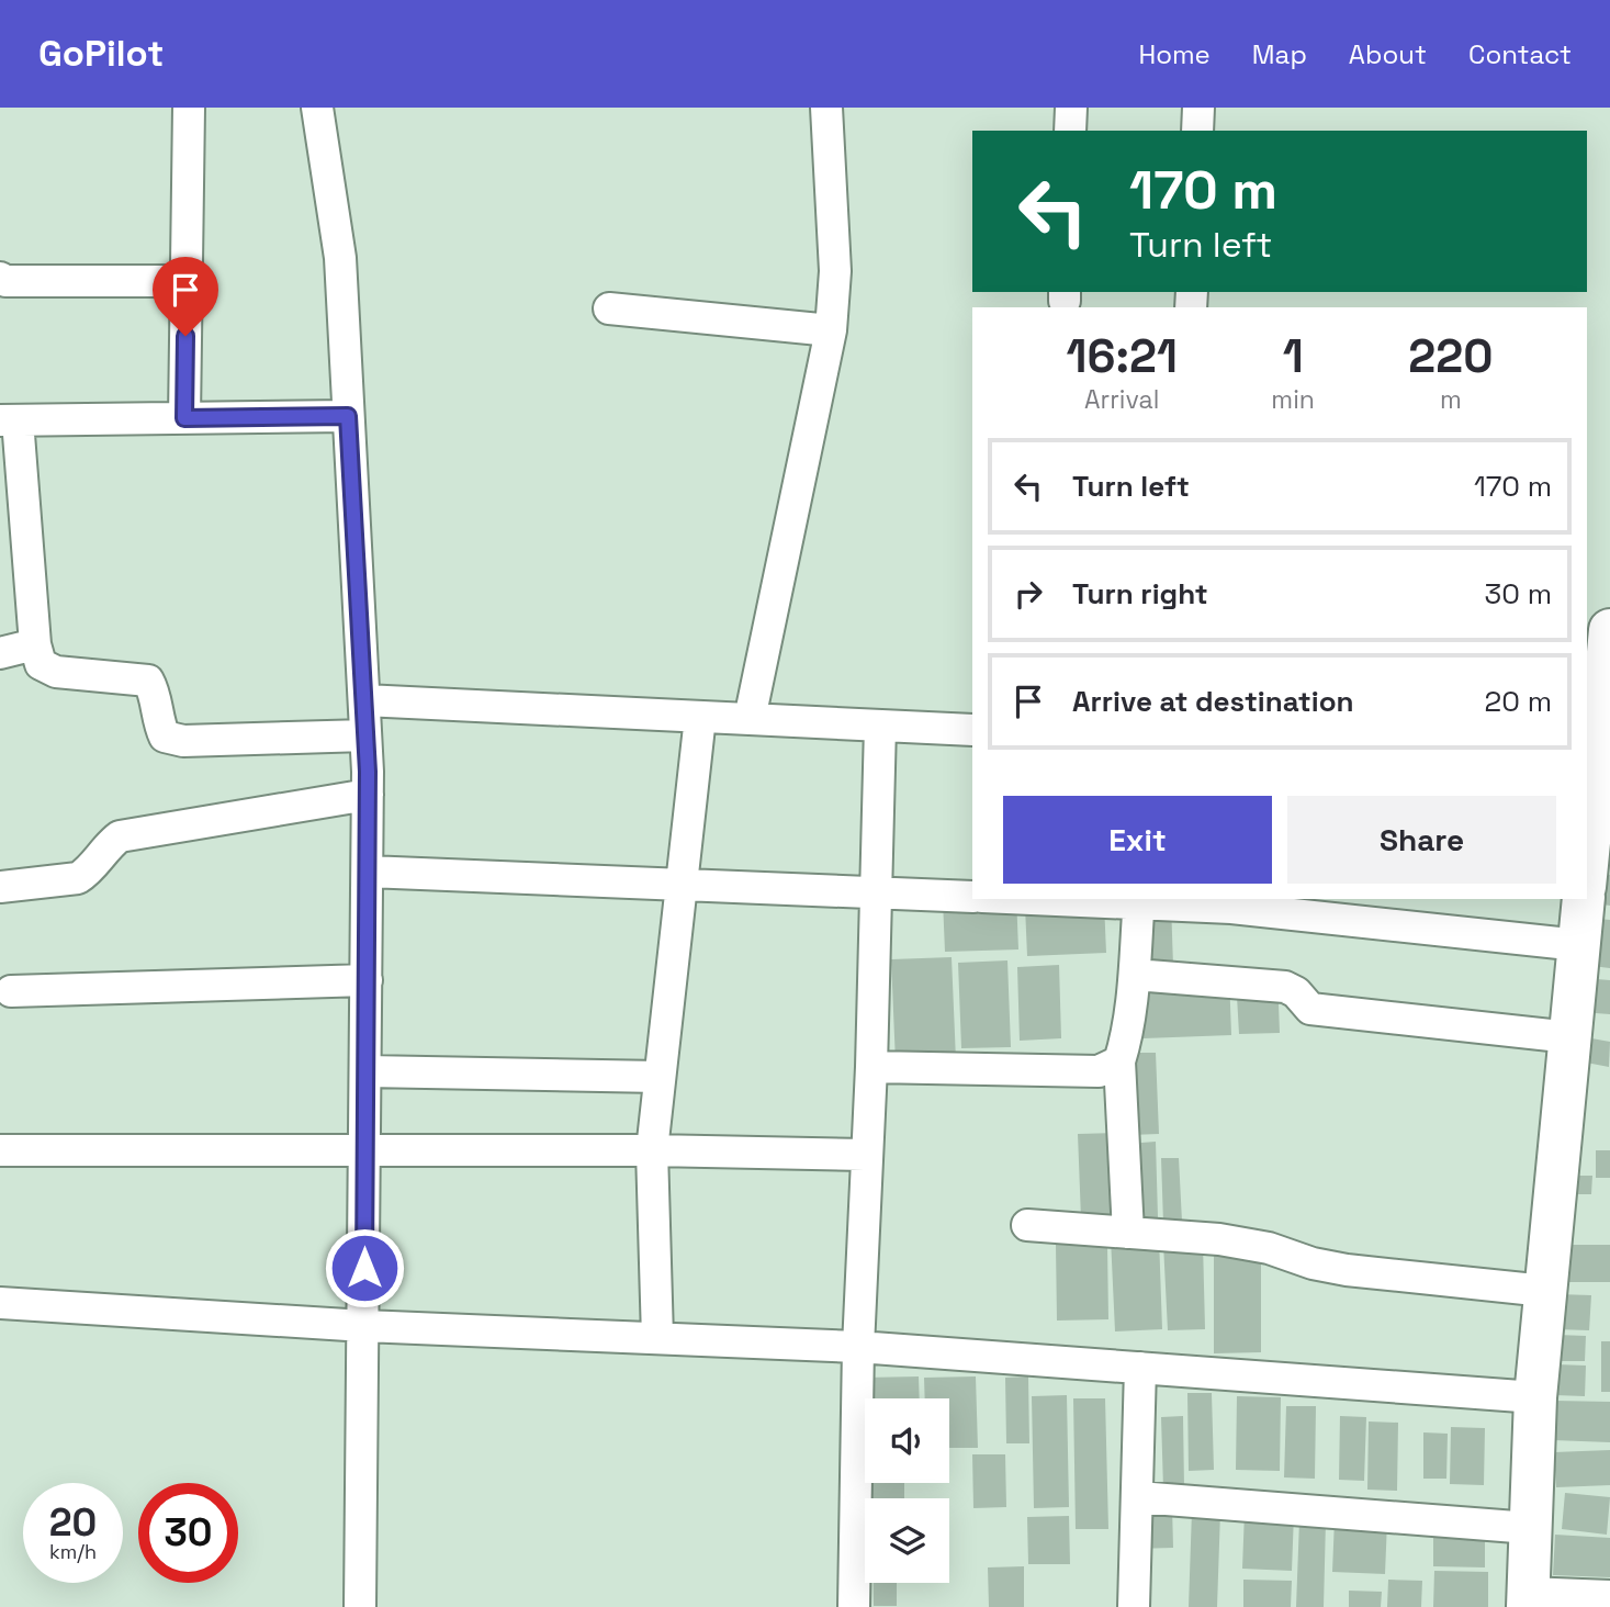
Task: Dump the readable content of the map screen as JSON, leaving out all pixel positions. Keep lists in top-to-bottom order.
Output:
{
  "page": {
    "header": "GoPilot",
    "nav": [
      "Home",
      "Map",
      "About",
      "Contact"
    ],
    "turn": ["170 m", "Turn left"],
    "eta": [
      "16:21",
      "Arrival",
      "1",
      "min",
      "220",
      "m"
    ],
    "list": [
      {
        "name": "Turn left",
        "value": "170 m"
      },
      {
        "name": "Turn right",
        "value": "30 m"
      },
      {
        "name": "Arrive at destination",
        "value": "20 m"
      }
    ],
    "buttons": ["Exit", "Share"],
    "speed": "20 km/h",
    "limit": "30"
  }
}
